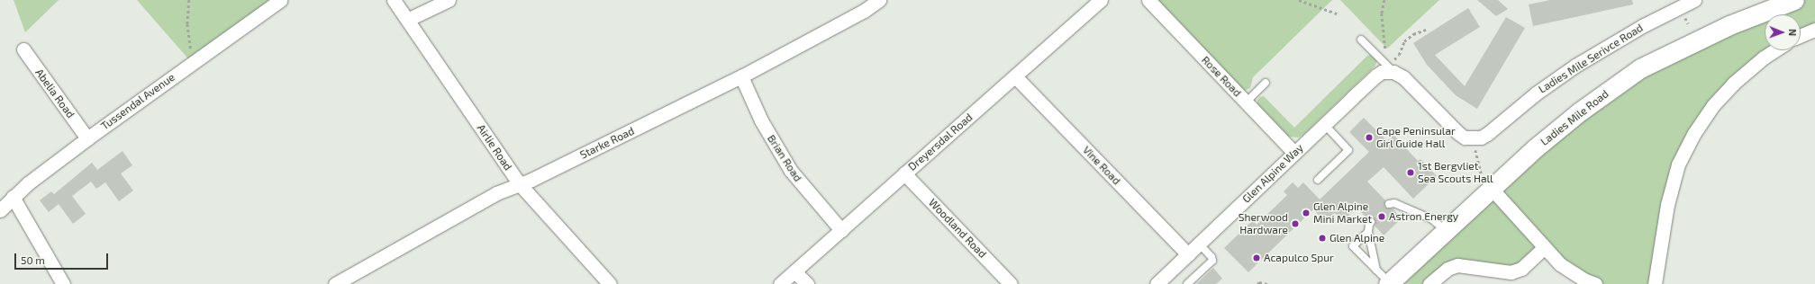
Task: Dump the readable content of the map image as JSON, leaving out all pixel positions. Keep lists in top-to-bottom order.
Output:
{
  "streets": {
    "main road": ["Ladies Mile Road"],
    "street": [
      "Ladies Mile Serivce Road",
      "Rose Road",
      "Abelia Road",
      "Tussendal Avenue",
      "Dreyersdal Road",
      "Starke Road",
      "Airlie Road",
      "Brian Road",
      "Vine Road",
      "Glen Alpine Way",
      "Woodland Road"
    ]
  },
  "crossings": [
    ["Rose Road", "Glen Alpine Way"],
    ["Abelia Road", "Tussendal Avenue"],
    ["Dreyersdal Road", "Brian Road"],
    ["Dreyersdal Road", "Vine Road"],
    ["Dreyersdal Road", "Woodland Road"],
    ["Starke Road", "Airlie Road"],
    ["Starke Road", "Brian Road"],
    ["Vine Road", "Glen Alpine Way"]
  ],
  "places": [
    "Cape Peninsular Girl Guide Hall",
    "1st Bergvliet Sea Scouts Hall",
    "Glen Alpine Mini Market",
    "Astron Energy",
    "Sherwood Hardware",
    "Glen Alpine",
    "Acapulco Spur"
  ],
  "scale_bar": "50 m",
  "north": "right"
}
